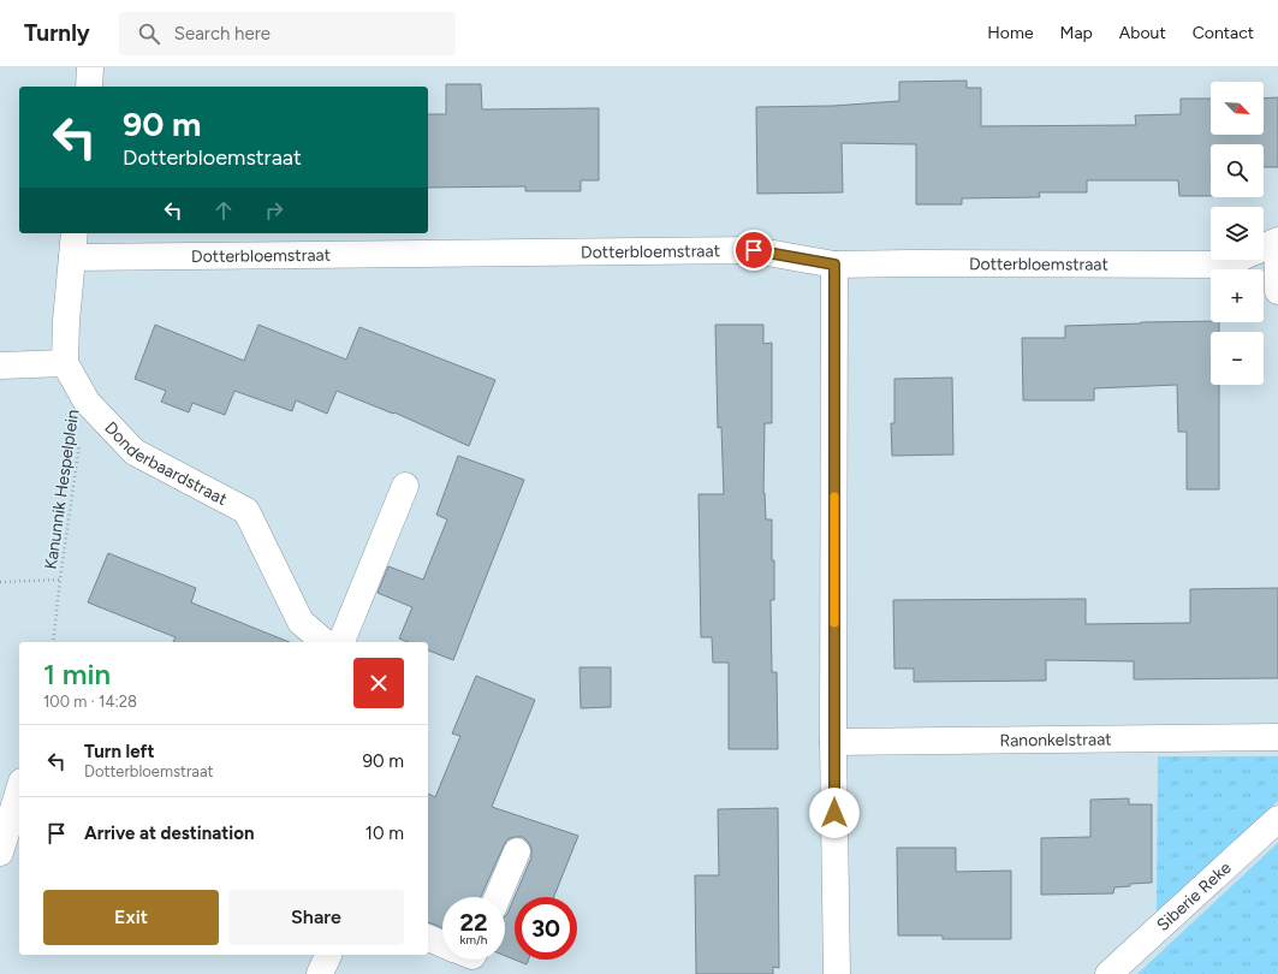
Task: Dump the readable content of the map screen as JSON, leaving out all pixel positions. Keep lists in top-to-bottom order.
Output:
{
  "streets": {
    "street": [
      "Dotterbloemstraat",
      "Donderbaardstraat",
      "Ranonkelstraat",
      "Siberie Reke"
    ],
    "path": ["Kanunnik Hespelplein"]
  },
  "crossings": [
    ["Donderbaardstraat", "Kanunnik Hespelplein"]
  ],
  "north": "bottom right",
  "page": {
    "header": "Turnly",
    "search": "Search here",
    "nav": [
      "Home",
      "Map",
      "About",
      "Contact"
    ],
    "map_buttons": ["+", "−"],
    "turn": ["90 m", "Dotterbloemstraat"],
    "heading": ["1 min", "100 m · 14:28"],
    "list": [
      {
        "name": "Turn left",
        "note": "Dotterbloemstraat",
        "value": "90 m"
      },
      {
        "name": "Arrive at destination",
        "value": "10 m"
      }
    ],
    "buttons": ["Exit", "Share"],
    "speed": "22 km/h",
    "limit": "30"
  }
}
